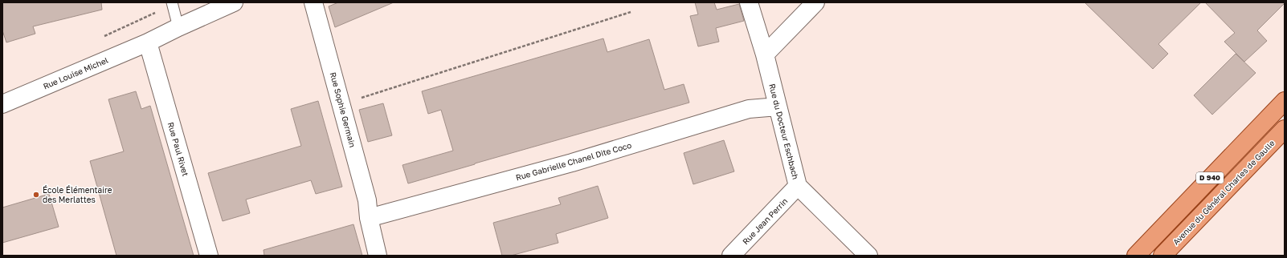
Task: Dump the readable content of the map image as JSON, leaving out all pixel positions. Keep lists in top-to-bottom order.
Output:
{
  "streets": {
    "main road": ["D 940", "Avenue du Général Charles de Gaulle"],
    "street": [
      "Rue Louise Michel",
      "Rue Sophie Germain",
      "Rue du Docteur Eschbach",
      "Rue Paul Rivet",
      "Rue Gabrielle Chanel Dite Coco",
      "Rue Jean Perrin"
    ]
  },
  "crossings": [
    ["Rue Louise Michel", "Rue Paul Rivet"],
    ["Rue Sophie Germain", "Rue Gabrielle Chanel Dite Coco"],
    ["Rue du Docteur Eschbach", "Rue Gabrielle Chanel Dite Coco"],
    ["Rue du Docteur Eschbach", "Rue Jean Perrin"]
  ],
  "places": ["École Élémentaire des Merlattes"]
}
